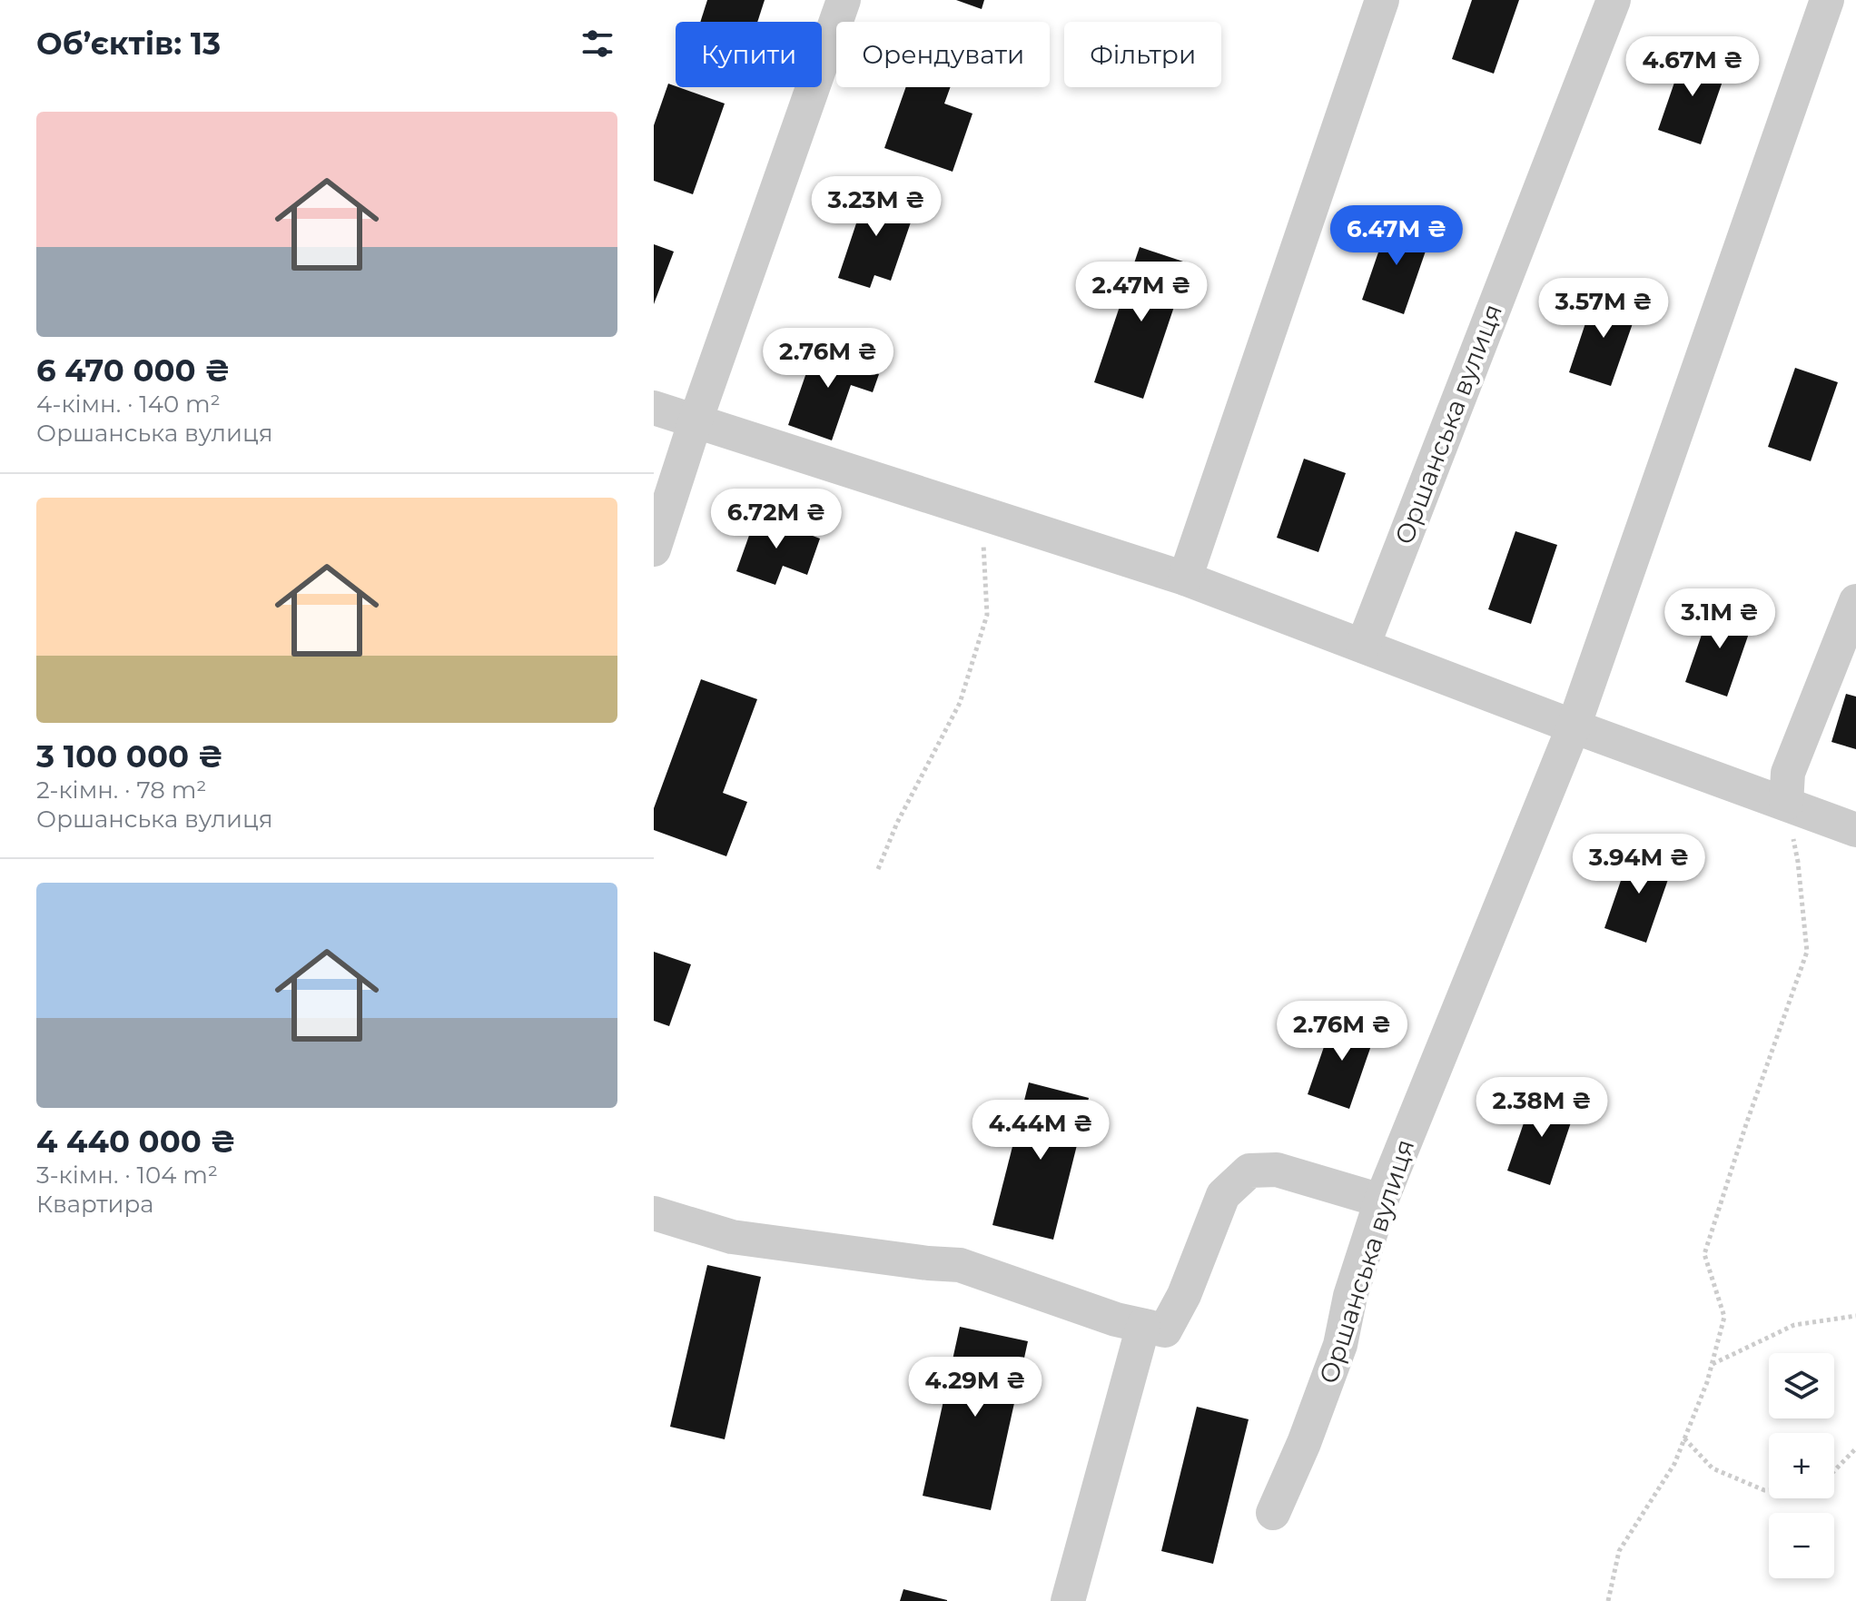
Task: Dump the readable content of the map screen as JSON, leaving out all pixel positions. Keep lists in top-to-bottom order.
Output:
{
  "streets": {
    "street": ["Оршанська вулиця"]
  },
  "page": {
    "heading": "Об’єктів: 13",
    "chip": ["Купити", "Орендувати", "Фільтри"],
    "price": [
      "4.67M ₴",
      "3.23M ₴",
      "6.47M ₴",
      "2.47M ₴",
      "3.57M ₴",
      "2.76M ₴",
      "6.72M ₴",
      "3.1M ₴",
      "3.94M ₴",
      "2.76M ₴",
      "2.38M ₴",
      "4.44M ₴",
      "4.29M ₴"
    ],
    "list": [
      {
        "name": "6 470 000 ₴",
        "note": "4-кімн. · 140 m² · Оршанська вулиця"
      },
      {
        "name": "3 100 000 ₴",
        "note": "2-кімн. · 78 m² · Оршанська вулиця"
      },
      {
        "name": "4 440 000 ₴",
        "note": "3-кімн. · 104 m² · Квартира"
      }
    ],
    "map_buttons": ["+", "−"]
  }
}
